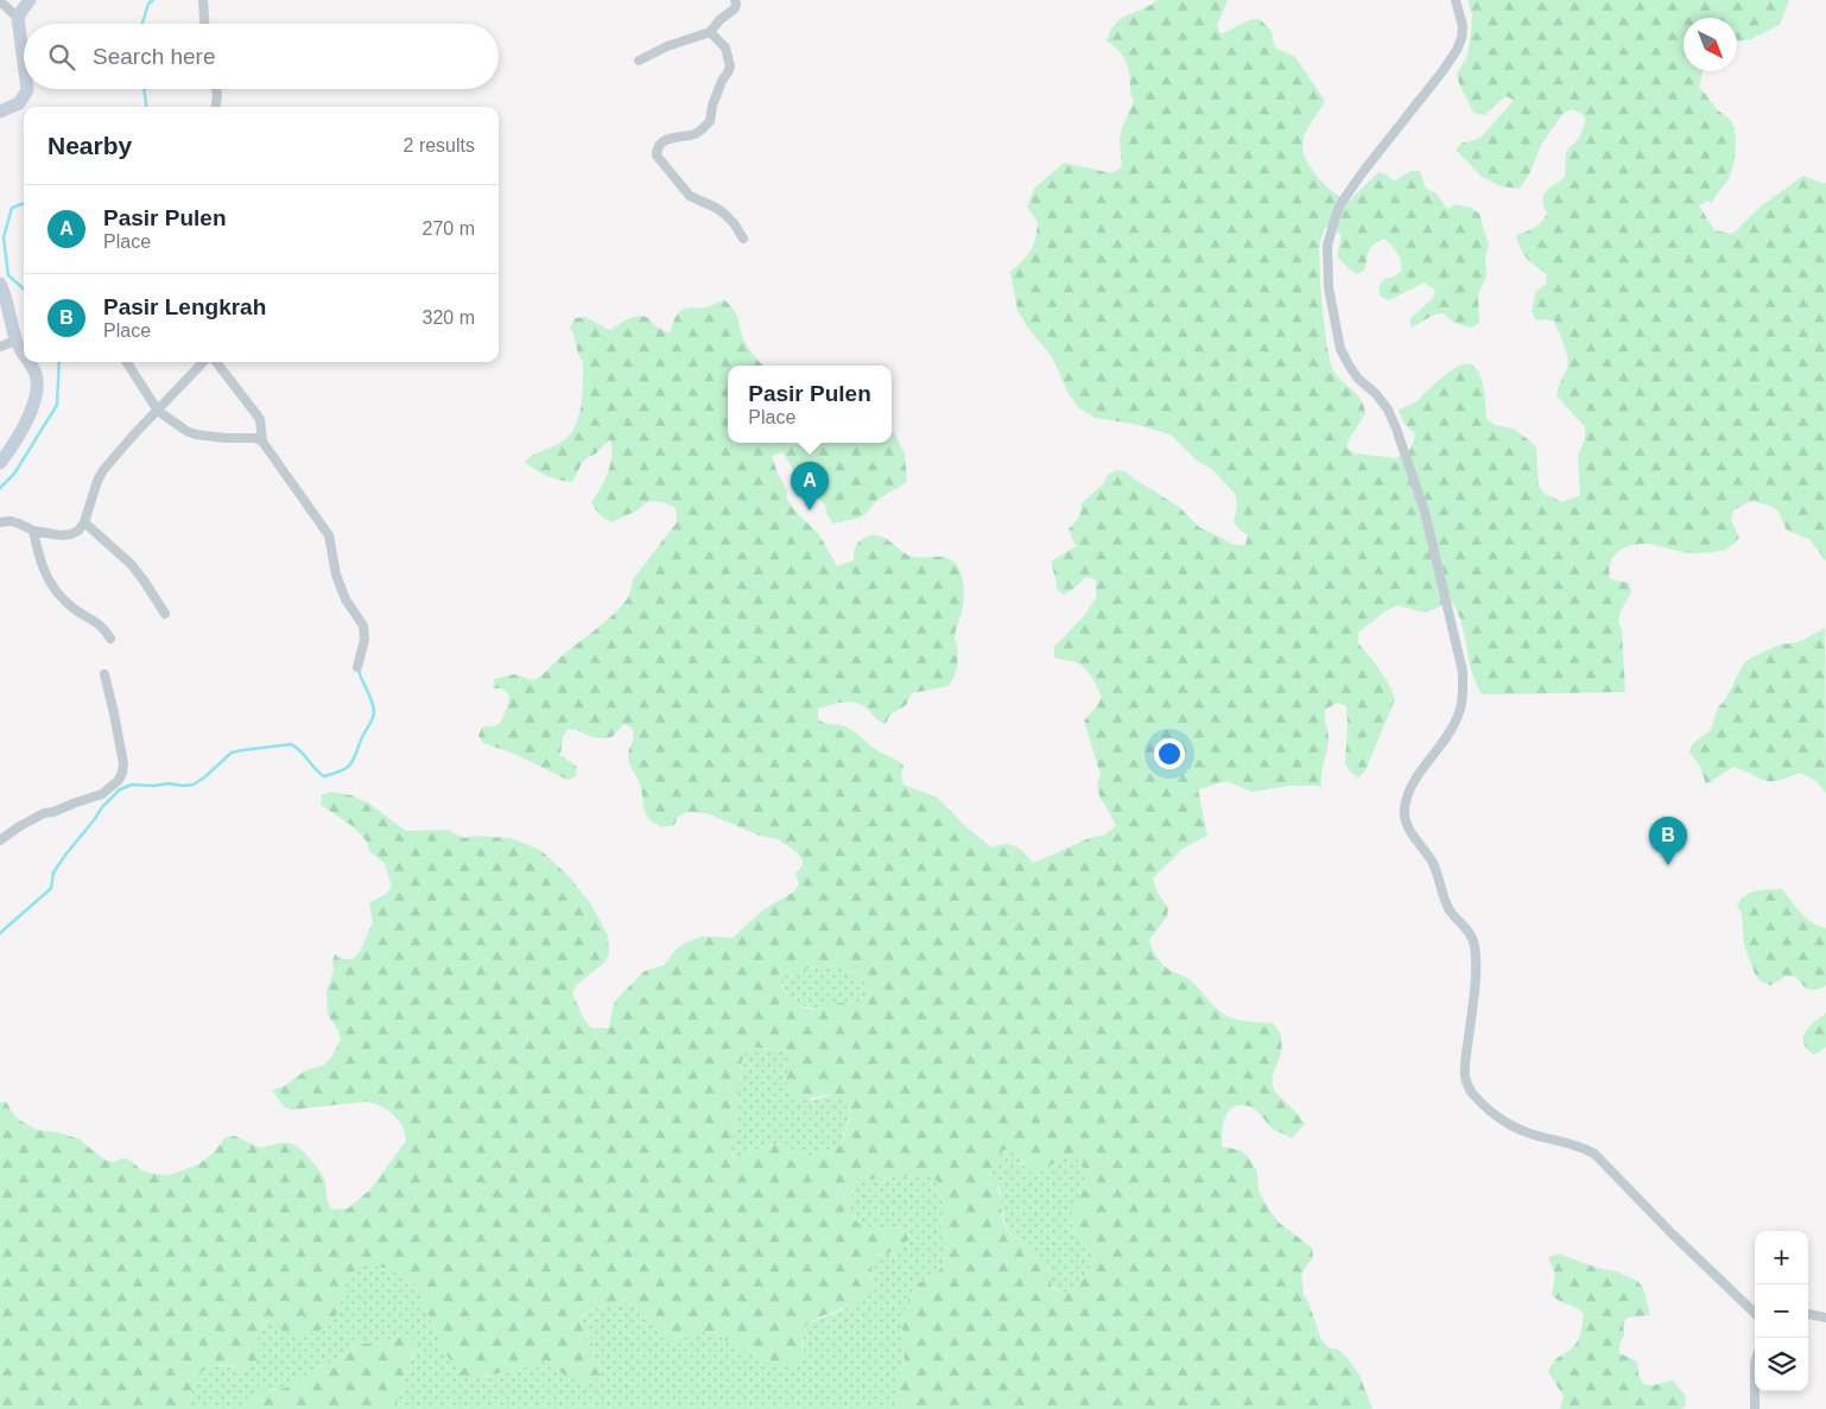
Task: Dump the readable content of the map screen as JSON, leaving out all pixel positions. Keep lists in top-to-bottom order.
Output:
{
  "north": "bottom right",
  "page": {
    "search": "Search here",
    "heading": ["Nearby", "2 results"],
    "list": [
      {
        "mark": "A",
        "name": "Pasir Pulen",
        "note": "Place",
        "value": "270 m"
      },
      {
        "mark": "B",
        "name": "Pasir Lengkrah",
        "note": "Place",
        "value": "320 m"
      }
    ],
    "popup": ["Pasir Pulen", "Place"],
    "pins": ["A", "B"],
    "map_buttons": ["+", "−"]
  }
}
